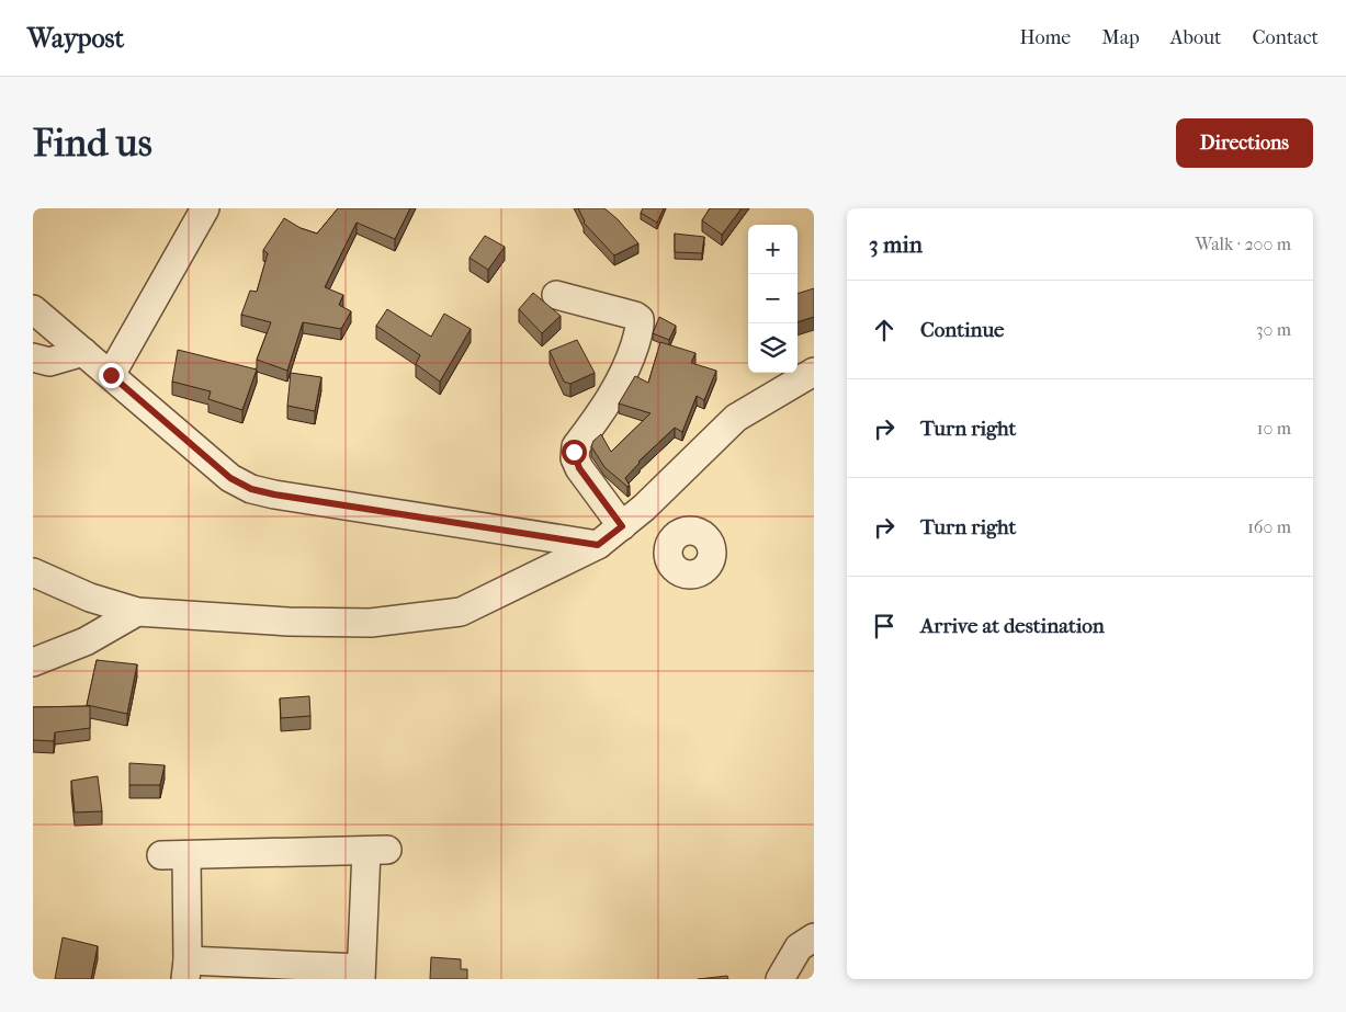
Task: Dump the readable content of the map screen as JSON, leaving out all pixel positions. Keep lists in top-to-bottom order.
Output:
{
  "page": {
    "header": "Waypost",
    "nav": [
      "Home",
      "Map",
      "About",
      "Contact"
    ],
    "buttons": "Directions",
    "title": "Find us",
    "heading": ["3 min", "Walk · 200 m"],
    "map_buttons": ["+", "−"],
    "list": [
      ["Continue", "30 m"],
      ["Turn right", "10 m"],
      ["Turn right", "160 m"],
      "Arrive at destination"
    ]
  }
}
